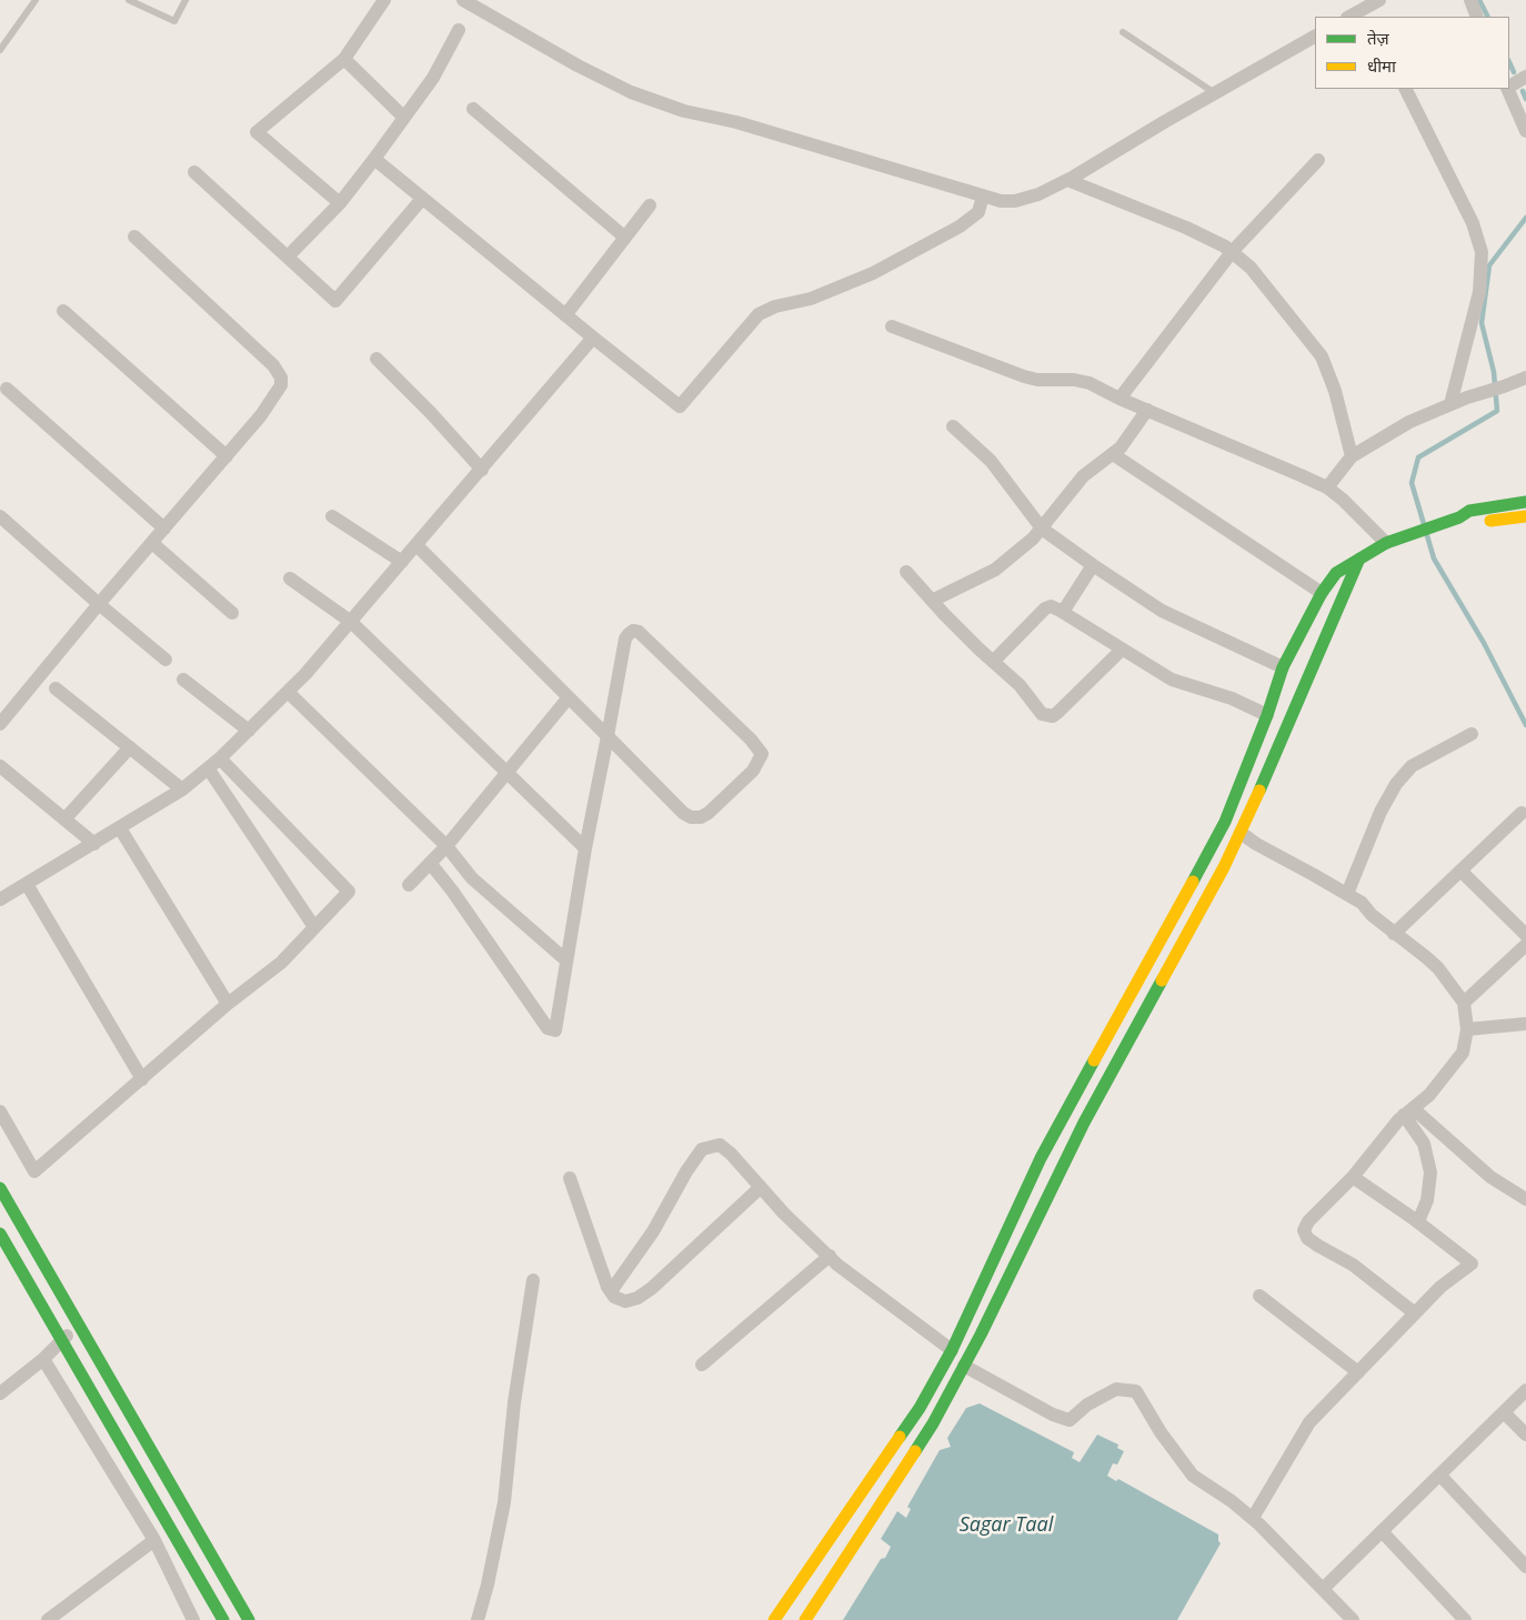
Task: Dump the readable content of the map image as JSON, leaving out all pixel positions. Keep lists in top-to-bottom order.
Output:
{
  "water": ["Sagar Taal"],
  "legend": ["तेज़", "धीमा"]
}
